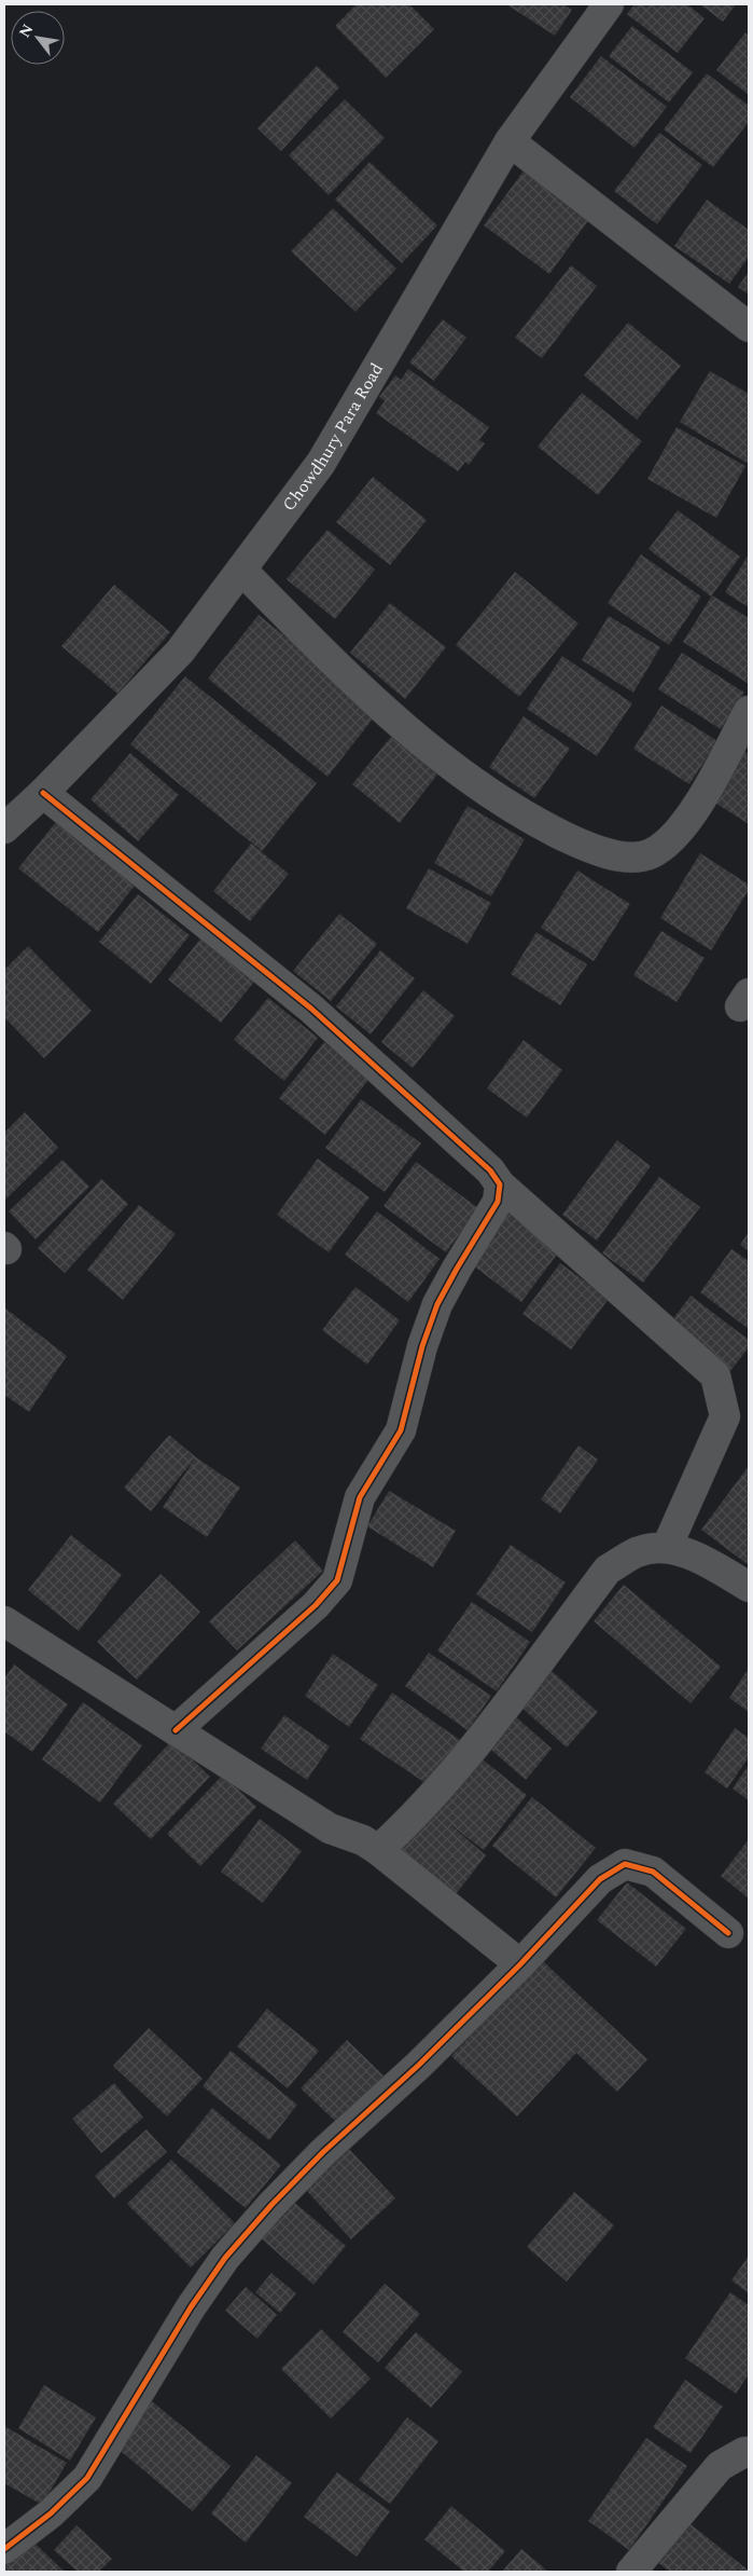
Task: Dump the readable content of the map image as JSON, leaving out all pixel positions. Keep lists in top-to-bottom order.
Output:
{
  "streets": {
    "street": ["Chowdhury Para Road"]
  },
  "north": "top left"
}
